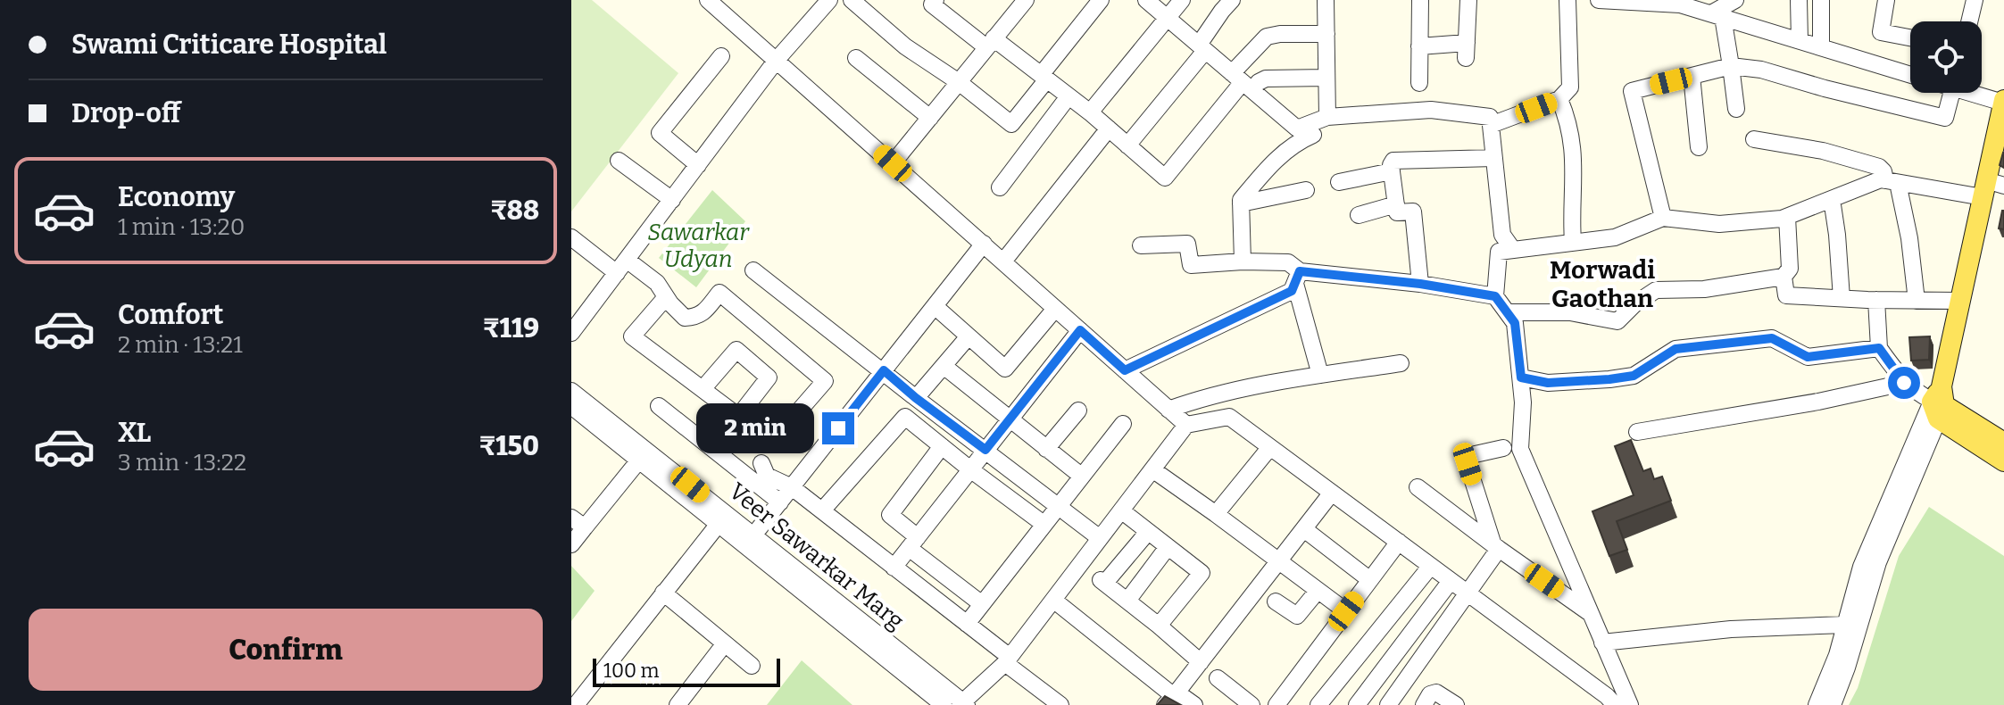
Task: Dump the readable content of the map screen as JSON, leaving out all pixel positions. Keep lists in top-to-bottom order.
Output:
{
  "streets": {
    "street": ["Veer Sawarkar Marg"]
  },
  "districts": ["Morwadi Gaothan"],
  "parks": ["Sawarkar Udyan"],
  "scale_bar": "100 m",
  "page": {
    "banner": ["Swami Criticare Hospital", "Drop-off"],
    "list": [
      {
        "name": "Economy",
        "note": "1 min · 13:20",
        "value": "₹88"
      },
      {
        "name": "Comfort",
        "note": "2 min · 13:21",
        "value": "₹119"
      },
      {
        "name": "XL",
        "note": "3 min · 13:22",
        "value": "₹150"
      }
    ],
    "bubble": "2 min",
    "buttons": "Confirm",
    "scale": "100 m"
  }
}
